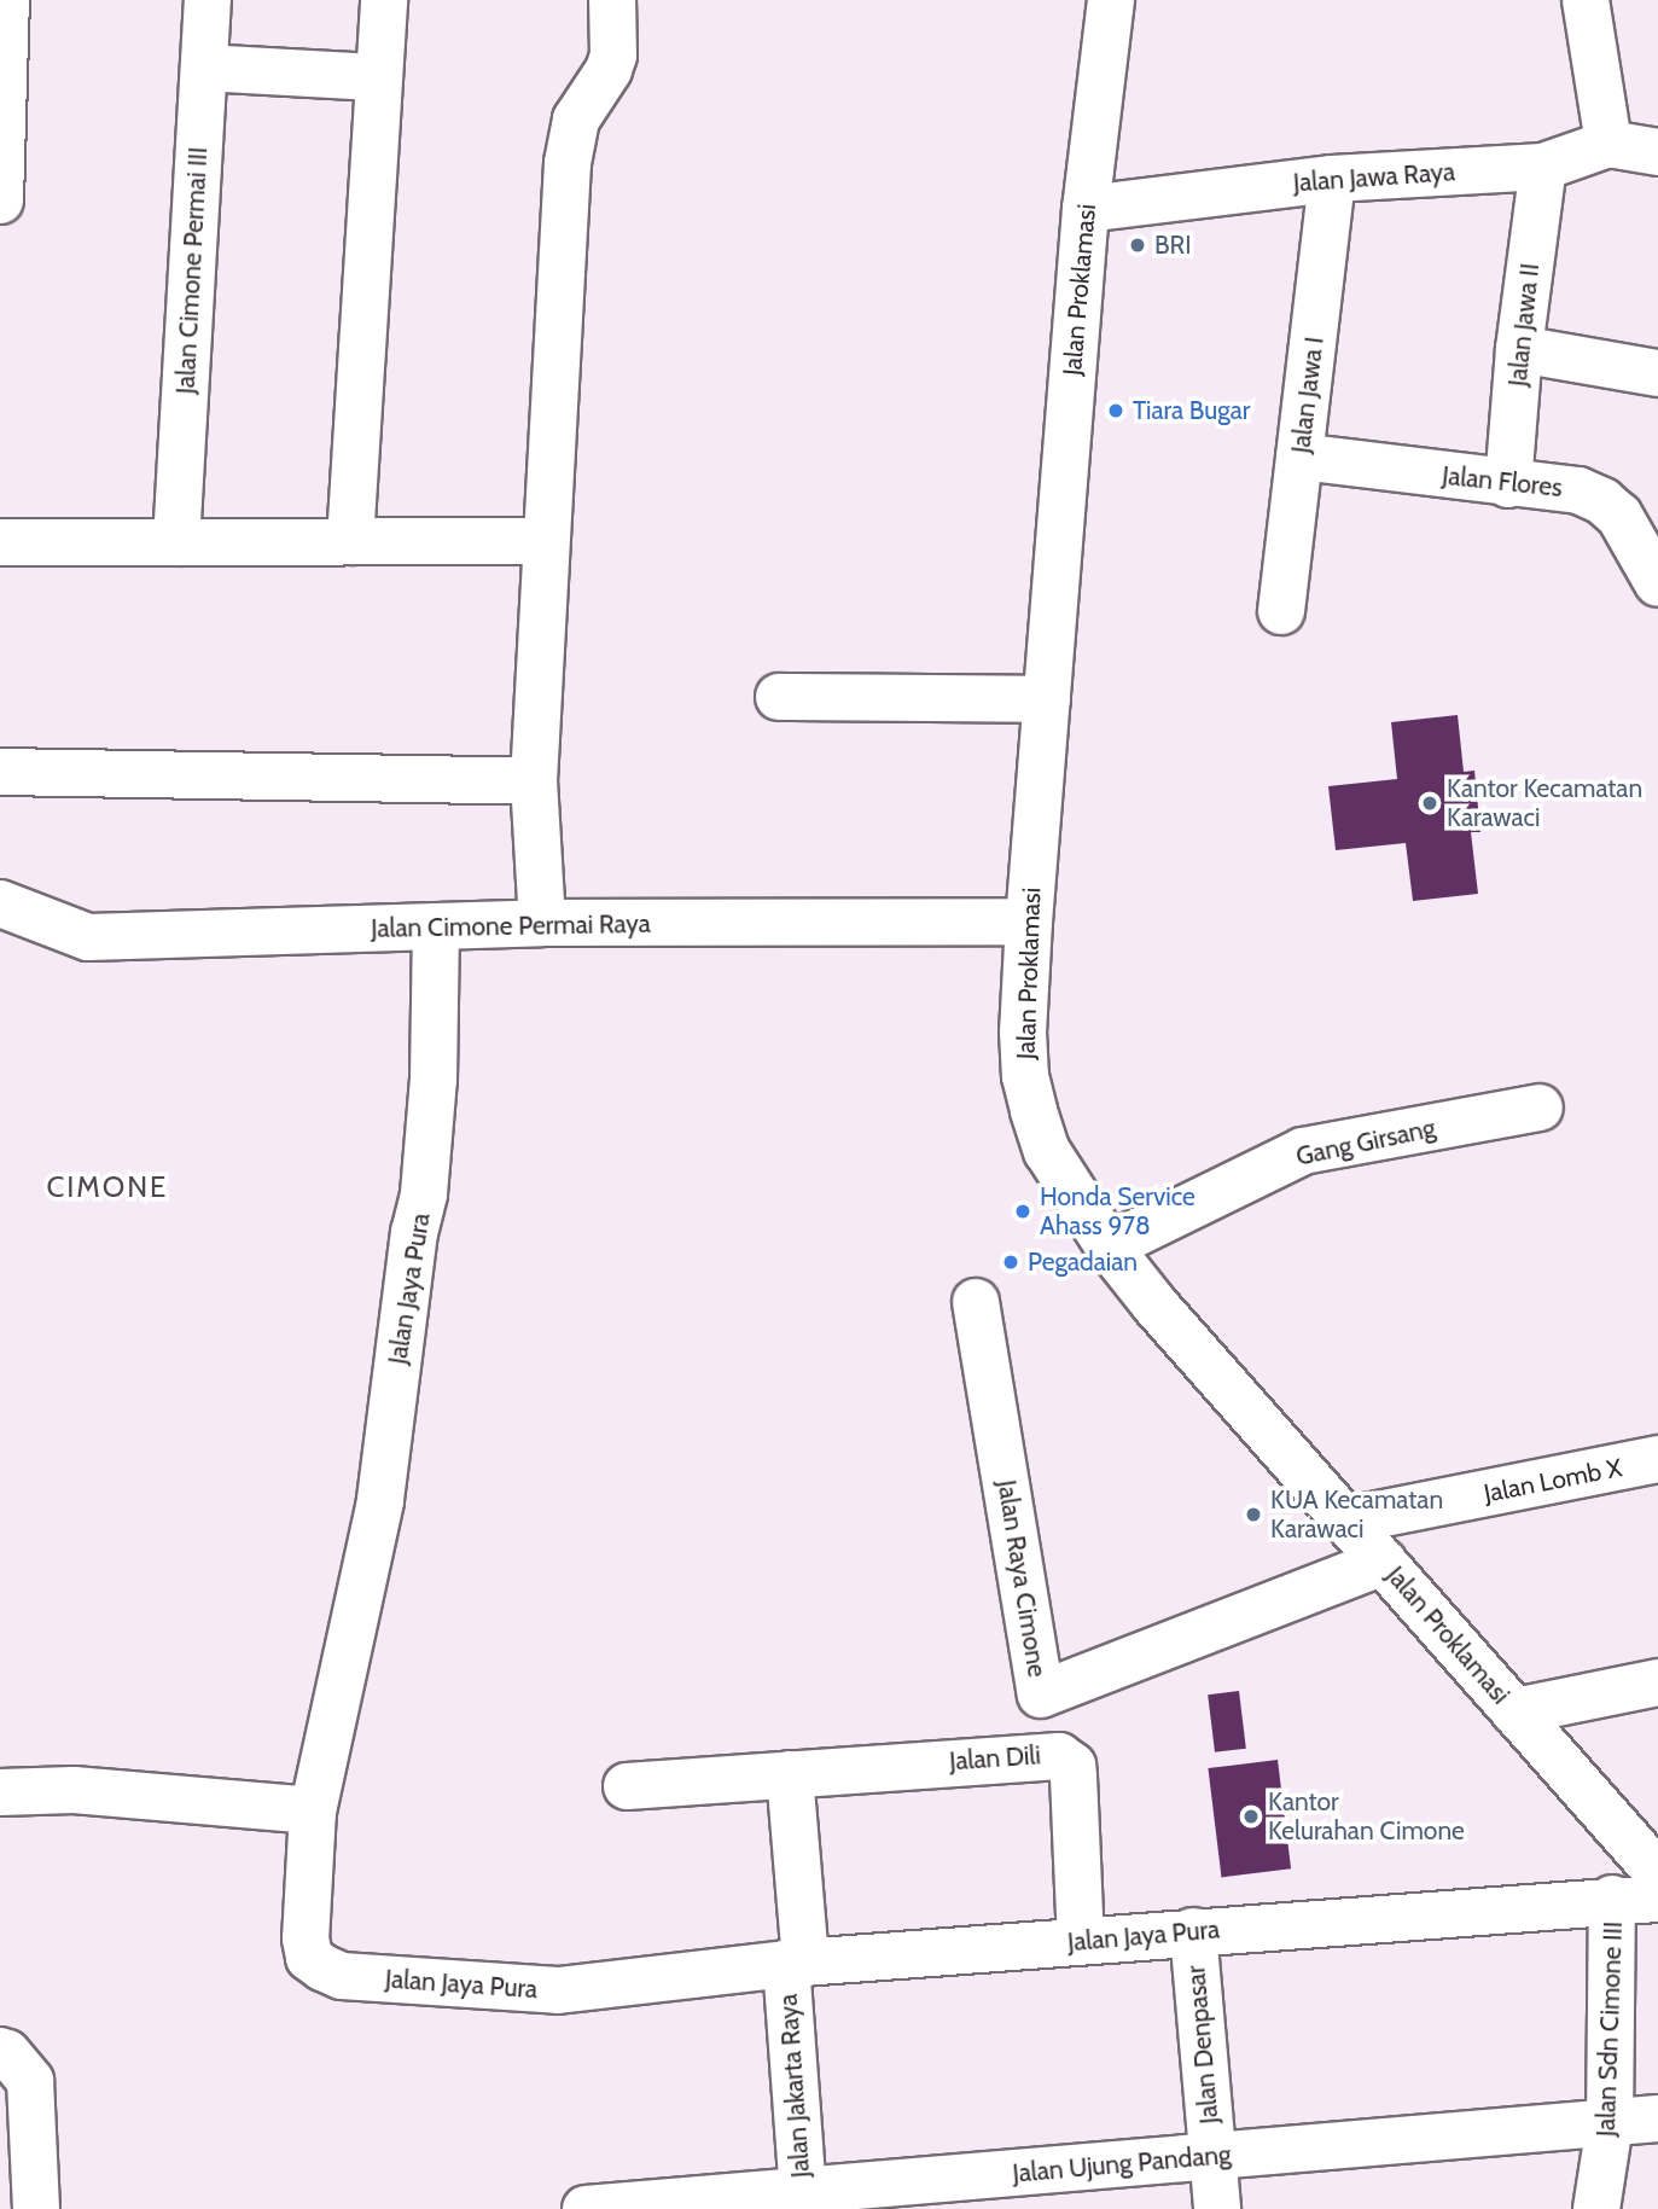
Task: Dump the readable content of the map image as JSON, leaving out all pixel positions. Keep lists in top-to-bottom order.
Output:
{
  "streets": {
    "street": [
      "Jalan Jawa Raya",
      "Jalan Cimone Permai III",
      "Jalan Proklamasi",
      "Jalan Jawa II",
      "Jalan Jawa I",
      "Jalan Flores",
      "Jalan Cimone Permai Raya",
      "Gang Girsang",
      "Jalan Jaya Pura",
      "Jalan Lomb X",
      "Jalan Raya Cimone",
      "Jalan Dili",
      "Jalan Sdn Cimone III",
      "Jalan Denpasar",
      "Jalan Jakarta Raya",
      "Jalan Ujung Pandang"
    ]
  },
  "crossings": [
    ["Jalan Jawa Raya", "Jalan Proklamasi"],
    ["Jalan Jawa Raya", "Jalan Jawa II"],
    ["Jalan Jawa Raya", "Jalan Jawa I"],
    ["Jalan Proklamasi", "Jalan Cimone Permai Raya"],
    ["Jalan Proklamasi", "Gang Girsang"],
    ["Jalan Proklamasi", "Jalan Lomb X"],
    ["Jalan Proklamasi", "Jalan Raya Cimone"],
    ["Jalan Jawa II", "Jalan Flores"],
    ["Jalan Jawa I", "Jalan Flores"],
    ["Jalan Cimone Permai Raya", "Jalan Jaya Pura"],
    ["Jalan Jaya Pura", "Jalan Dili"],
    ["Jalan Jaya Pura", "Jalan Sdn Cimone III"],
    ["Jalan Jaya Pura", "Jalan Denpasar"],
    ["Jalan Jaya Pura", "Jalan Jakarta Raya"],
    ["Jalan Sdn Cimone III", "Jalan Ujung Pandang"],
    ["Jalan Denpasar", "Jalan Ujung Pandang"],
    ["Jalan Jakarta Raya", "Jalan Ujung Pandang"]
  ],
  "districts": ["CIMONE"],
  "places": [
    "BRI",
    "Tiara Bugar",
    "Kantor Kecamatan Karawaci",
    "Honda Service Ahass 978",
    "Pegadaian",
    "KUA Kecamatan Karawaci",
    "Kantor Kelurahan Cimone"
  ]
}
